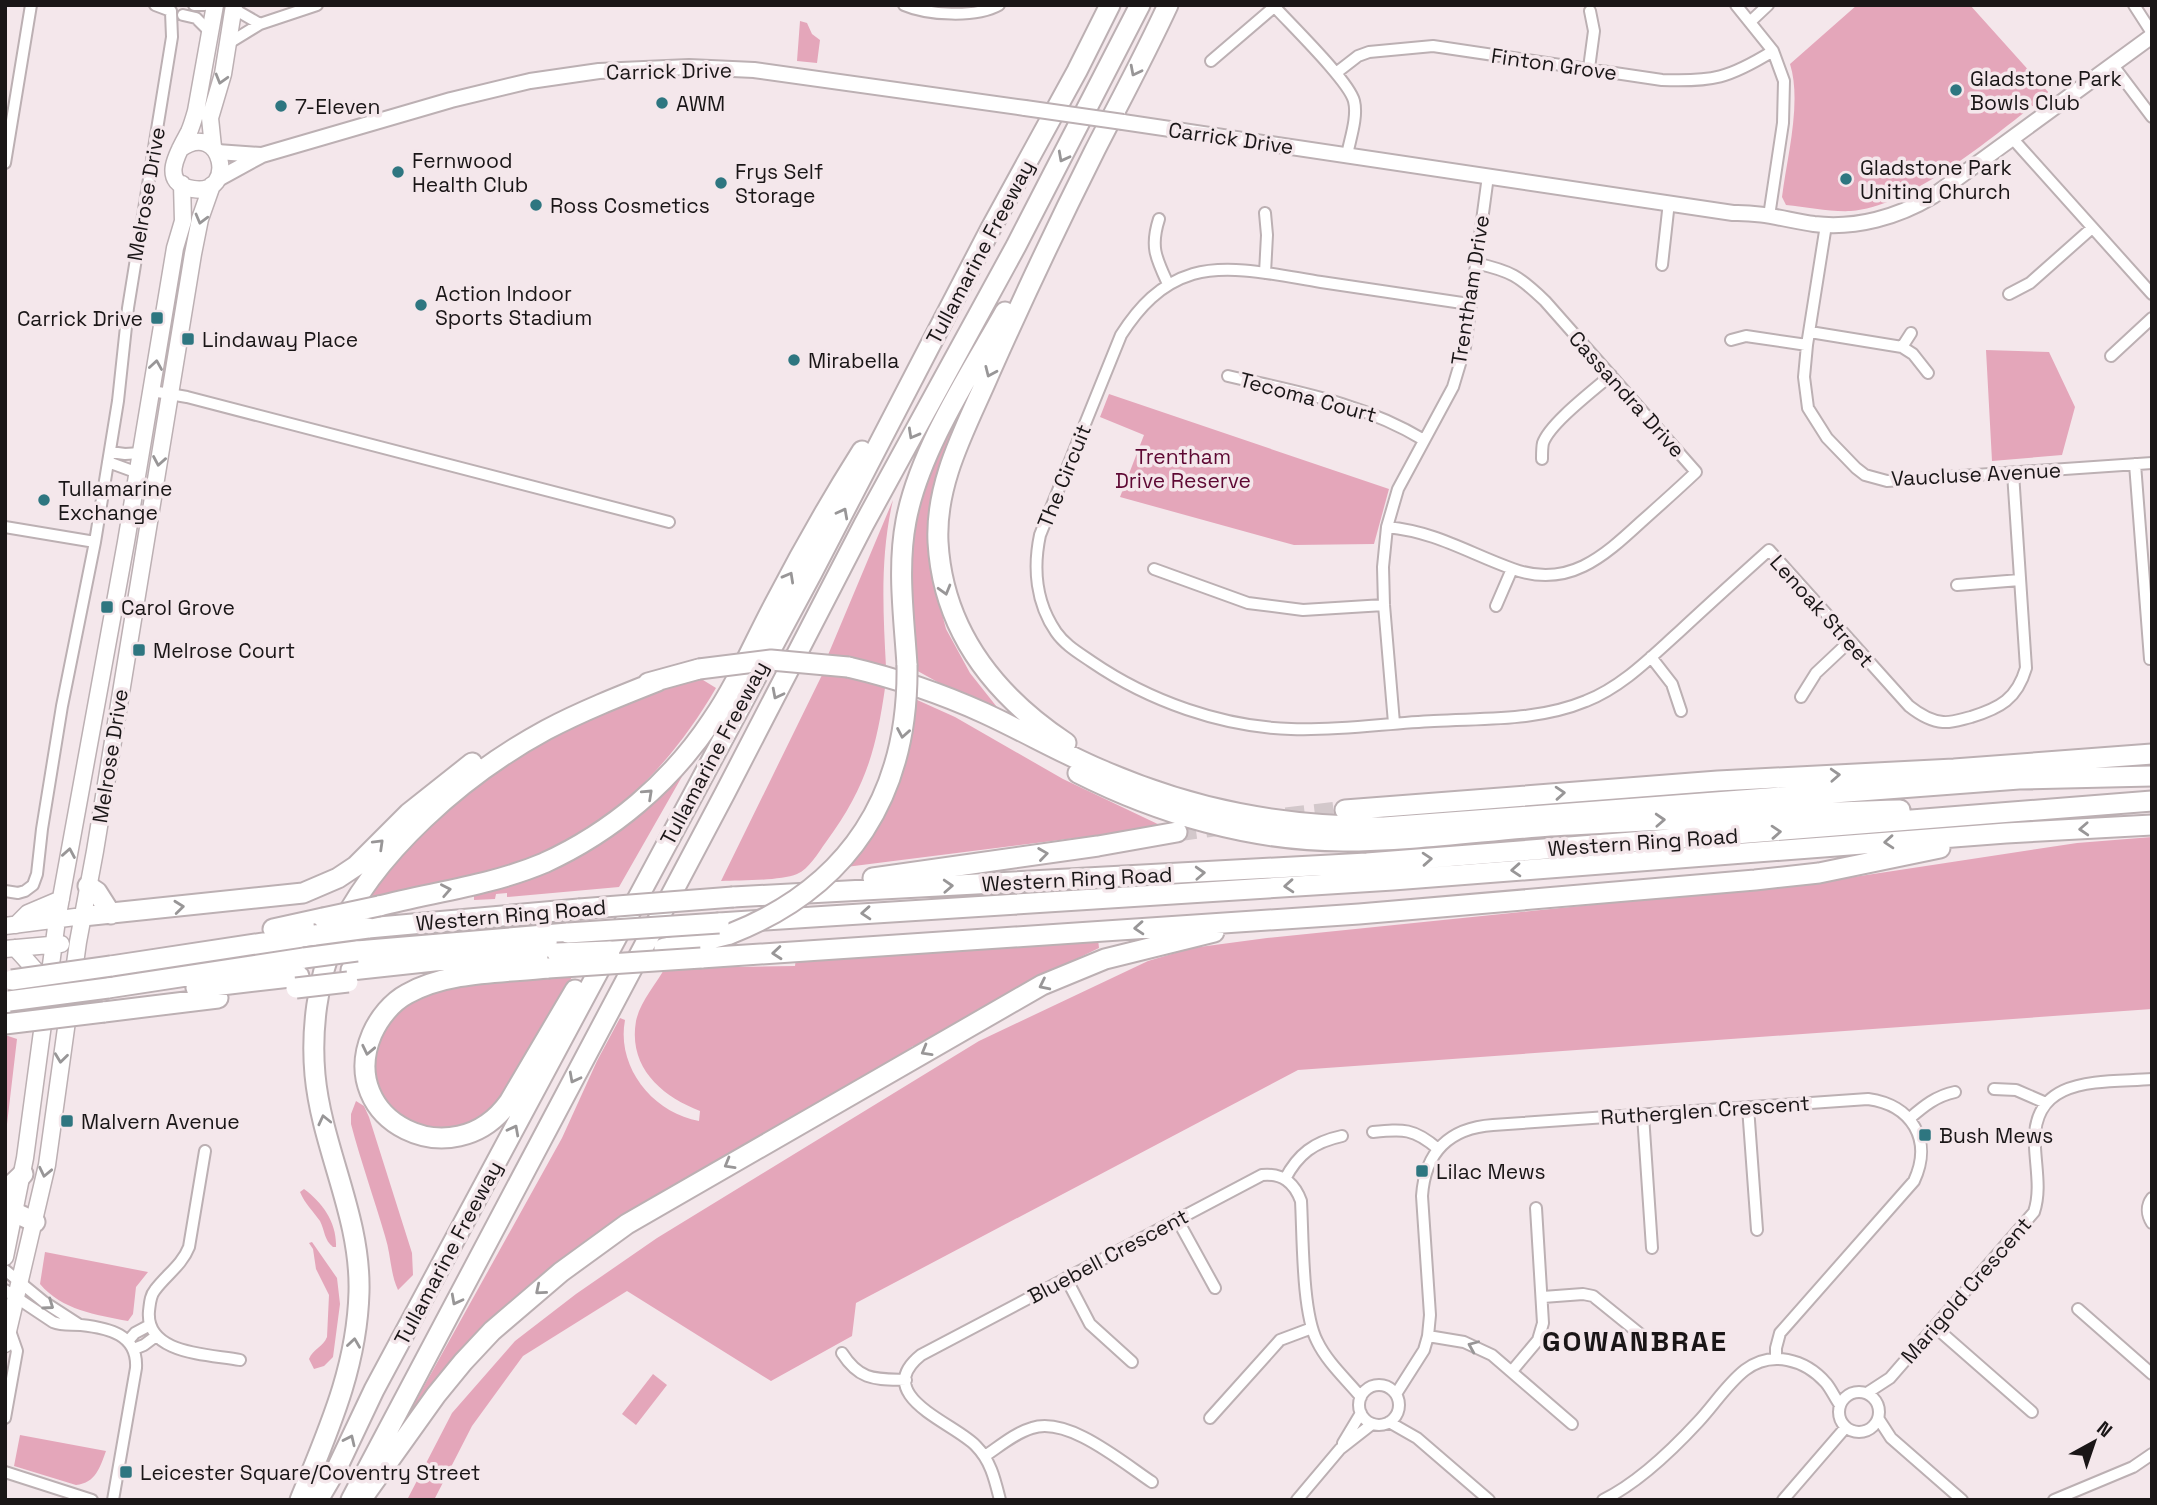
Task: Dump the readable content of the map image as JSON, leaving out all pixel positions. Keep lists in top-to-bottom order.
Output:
{
  "streets": {
    "highway": ["Tullamarine Freeway", "Western Ring Road"],
    "main road": ["Melrose Drive"],
    "street": [
      "Finton Grove",
      "Carrick Drive",
      "Trentham Drive",
      "Cassandra Drive",
      "Tecoma Court",
      "Vaucluse Avenue",
      "The Circuit",
      "Lenoak Street",
      "Rutherglen Crescent",
      "Bluebell Crescent",
      "Marigold Crescent"
    ]
  },
  "crossings": [
    ["Carrick Drive", "Melrose Drive"],
    ["Carrick Drive", "Trentham Drive"],
    ["Carrick Drive", "Vaucluse Avenue"],
    ["Trentham Drive", "Cassandra Drive"],
    ["Trentham Drive", "Tecoma Court"],
    ["Trentham Drive", "The Circuit"],
    ["Trentham Drive", "Lenoak Street"],
    ["Vaucluse Avenue", "Lenoak Street"],
    ["The Circuit", "Lenoak Street"]
  ],
  "districts": ["GOWANBRAE"],
  "parks": ["Trentham Drive Reserve"],
  "places": {
    "other": [
      "Gladstone Park Bowls Club",
      "AWM",
      "7-Eleven",
      "Fernwood Health Club",
      "Gladstone Park Uniting Church",
      "Frys Self Storage",
      "Ross Cosmetics",
      "Action Indoor Sports Stadium",
      "Mirabella",
      "Tullamarine Exchange"
    ],
    "transit": [
      "Carrick Drive",
      "Lindaway Place",
      "Carol Grove",
      "Melrose Court",
      "Malvern Avenue",
      "Bush Mews",
      "Lilac Mews",
      "Leicester Square/Coventry Street"
    ]
  },
  "north": "top right"
}
